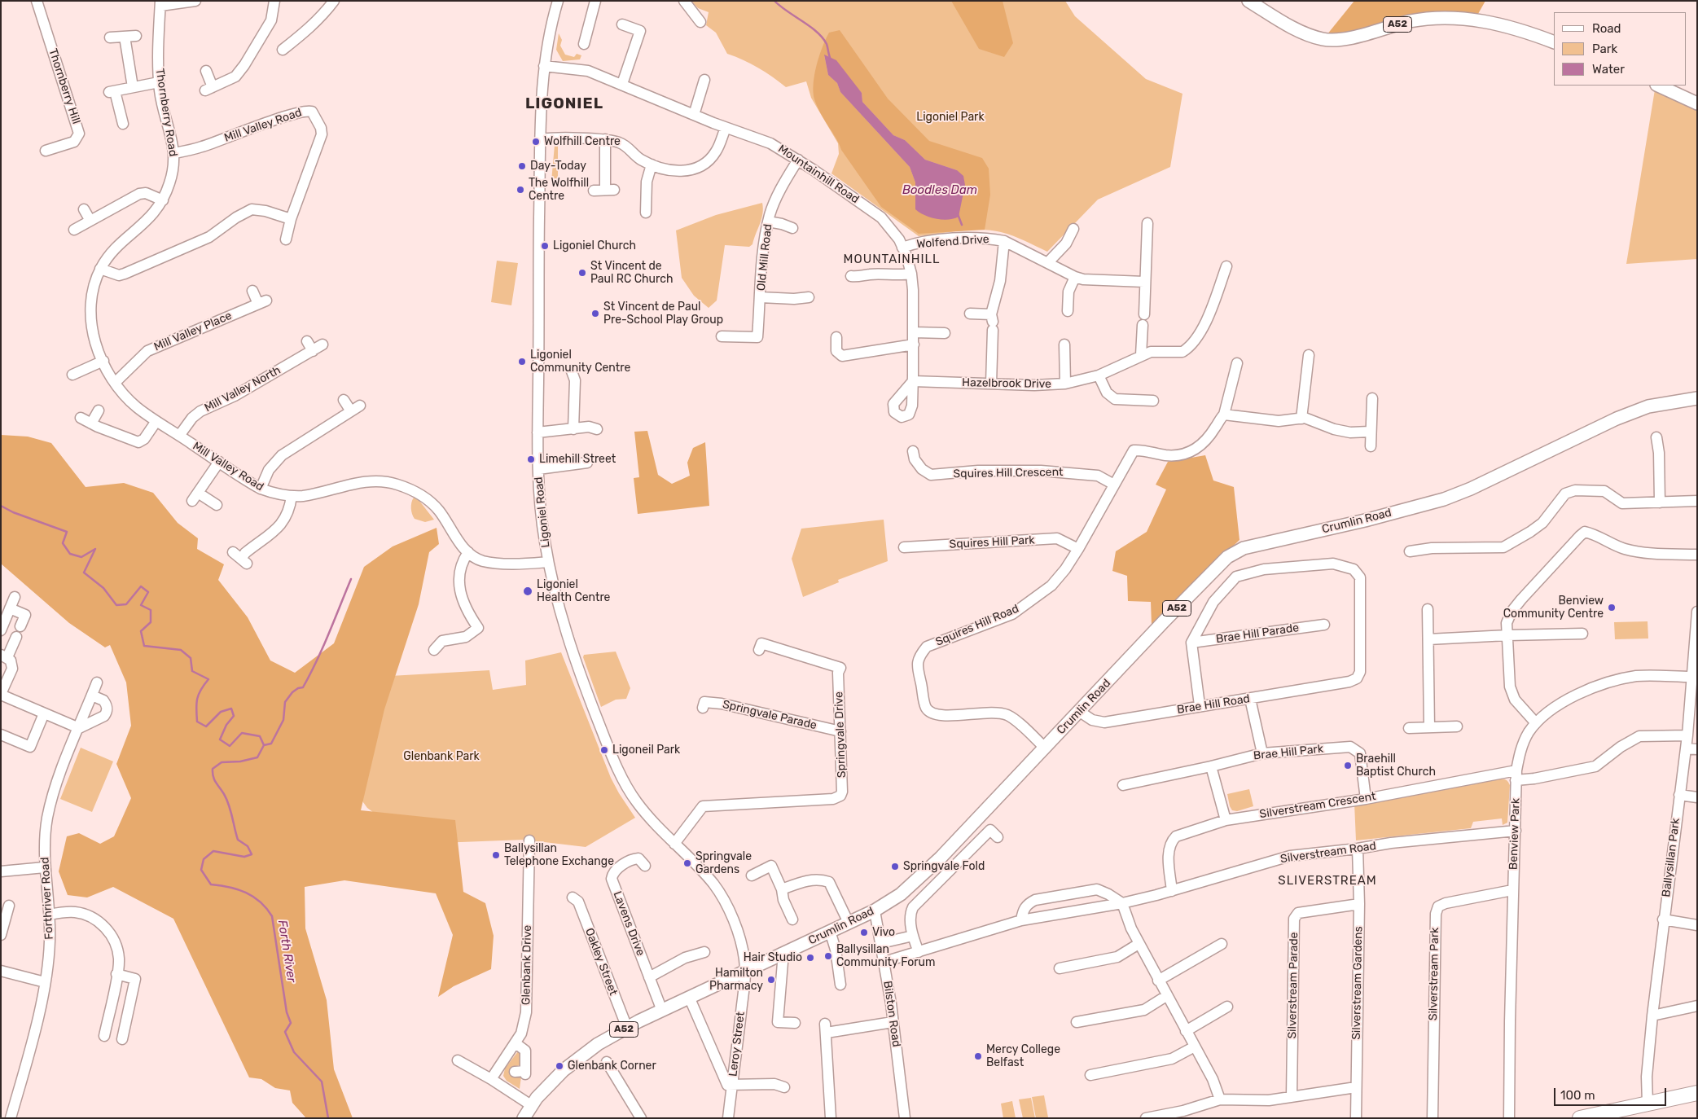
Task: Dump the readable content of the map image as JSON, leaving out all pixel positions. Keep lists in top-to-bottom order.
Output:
{
  "streets": {
    "main road": ["A52", "Crumlin Road"],
    "street": [
      "Thornberry Hill",
      "Thornberry Road",
      "Mill Valley Road",
      "Mountainhill Road",
      "Wolfend Drive",
      "Old Mill Road",
      "Mill Valley Place",
      "Hazelbrook Drive",
      "Mill Valley North",
      "Squires Hill Crescent",
      "Ligoniel Road",
      "Squires Hill Park",
      "Squires Hill Road",
      "Brae Hill Parade",
      "Brae Hill Road",
      "Springvale Parade",
      "Springvale Drive",
      "Brae Hill Park",
      "Silverstream Crescent",
      "Benview Park",
      "Silverstream Road",
      "Ballysillan Park",
      "Forthriver Road",
      "Lavens Drive",
      "Oakley Street",
      "Glenbank Drive",
      "Silverstream Park",
      "Silverstream Gardens",
      "Silverstream Parade",
      "Bilston Road",
      "Leroy Street"
    ]
  },
  "crossings": [
    ["Thornberry Road", "Mill Valley Road"],
    ["Mill Valley Road", "Mill Valley Place"],
    ["Mill Valley Road", "Mill Valley North"],
    ["Mill Valley Road", "Ligoniel Road"],
    ["Mountainhill Road", "Wolfend Drive"],
    ["Mountainhill Road", "Old Mill Road"],
    ["Mountainhill Road", "Hazelbrook Drive"],
    ["Mountainhill Road", "Ligoniel Road"],
    ["Squires Hill Crescent", "Squires Hill Road"],
    ["Ligoniel Road", "Crumlin Road"],
    ["Ligoniel Road", "Springvale Drive"],
    ["Ligoniel Road", "Leroy Street"],
    ["Crumlin Road", "Squires Hill Road"],
    ["Crumlin Road", "Brae Hill Road"],
    ["Crumlin Road", "Lavens Drive"],
    ["Crumlin Road", "Oakley Street"],
    ["Crumlin Road", "Bilston Road"],
    ["Crumlin Road", "Leroy Street"],
    ["Squires Hill Park", "Squires Hill Road"],
    ["Brae Hill Parade", "Brae Hill Road"],
    ["Springvale Parade", "Springvale Drive"],
    ["Brae Hill Park", "Silverstream Crescent"],
    ["Silverstream Crescent", "Benview Park"],
    ["Silverstream Crescent", "Silverstream Road"],
    ["Silverstream Crescent", "Ballysillan Park"],
    ["Benview Park", "Silverstream Road"],
    ["Benview Park", "Ballysillan Park"],
    ["Benview Park", "Silverstream Park"],
    ["Silverstream Road", "Silverstream Gardens"],
    ["Silverstream Road", "Bilston Road"],
    ["Silverstream Gardens", "Silverstream Parade"]
  ],
  "districts": ["LIGONIEL", "MOUNTAINHILL", "SLIVERSTREAM"],
  "water": ["Boodles Dam", "Forth River"],
  "parks": ["Ligoniel Park", "Glenbank Park"],
  "places": [
    "Wolfhill Centre",
    "Day-Today",
    "The Wolfhill Centre",
    "Ligoniel Church",
    "St Vincent de Paul RC Church",
    "St Vincent de Paul Pre-School Play Group",
    "Ligoniel Community Centre",
    "Limehill Street",
    "Ligoniel Health Centre",
    "Benview Community Centre",
    "Ligoneil Park",
    "Braehill Baptist Church",
    "Ballysillan Telephone Exchange",
    "Springvale Gardens",
    "Springvale Fold",
    "Vivo",
    "Ballysillan Community Forum",
    "Hair Studio",
    "Hamilton Pharmacy",
    "Mercy College Belfast",
    "Glenbank Corner"
  ],
  "legend": ["Road", "Park", "Water"],
  "scale_bar": "100 m"
}
